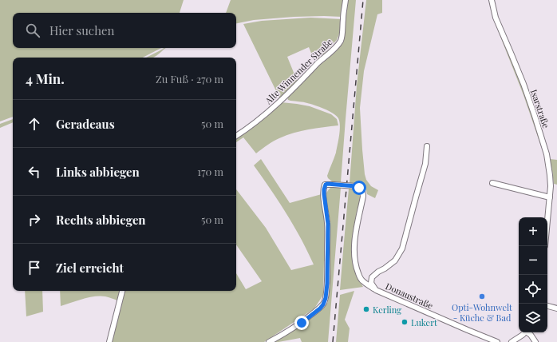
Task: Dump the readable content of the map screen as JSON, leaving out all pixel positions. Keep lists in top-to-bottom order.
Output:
{
  "streets": {
    "street": ["Alte Winnender Straße", "Isarstraße", "Donaustraße"]
  },
  "places": ["Opti-Wohnwelt - Küche & Bad", "Kerling", "Lukert"],
  "page": {
    "search": "Hier suchen",
    "heading": ["4 Min.", "Zu Fuß · 270 m"],
    "list": [
      ["Geradeaus", "50 m"],
      ["Links abbiegen", "170 m"],
      ["Rechts abbiegen", "50 m"],
      "Ziel erreicht"
    ],
    "map_buttons": ["+", "−"]
  }
}
